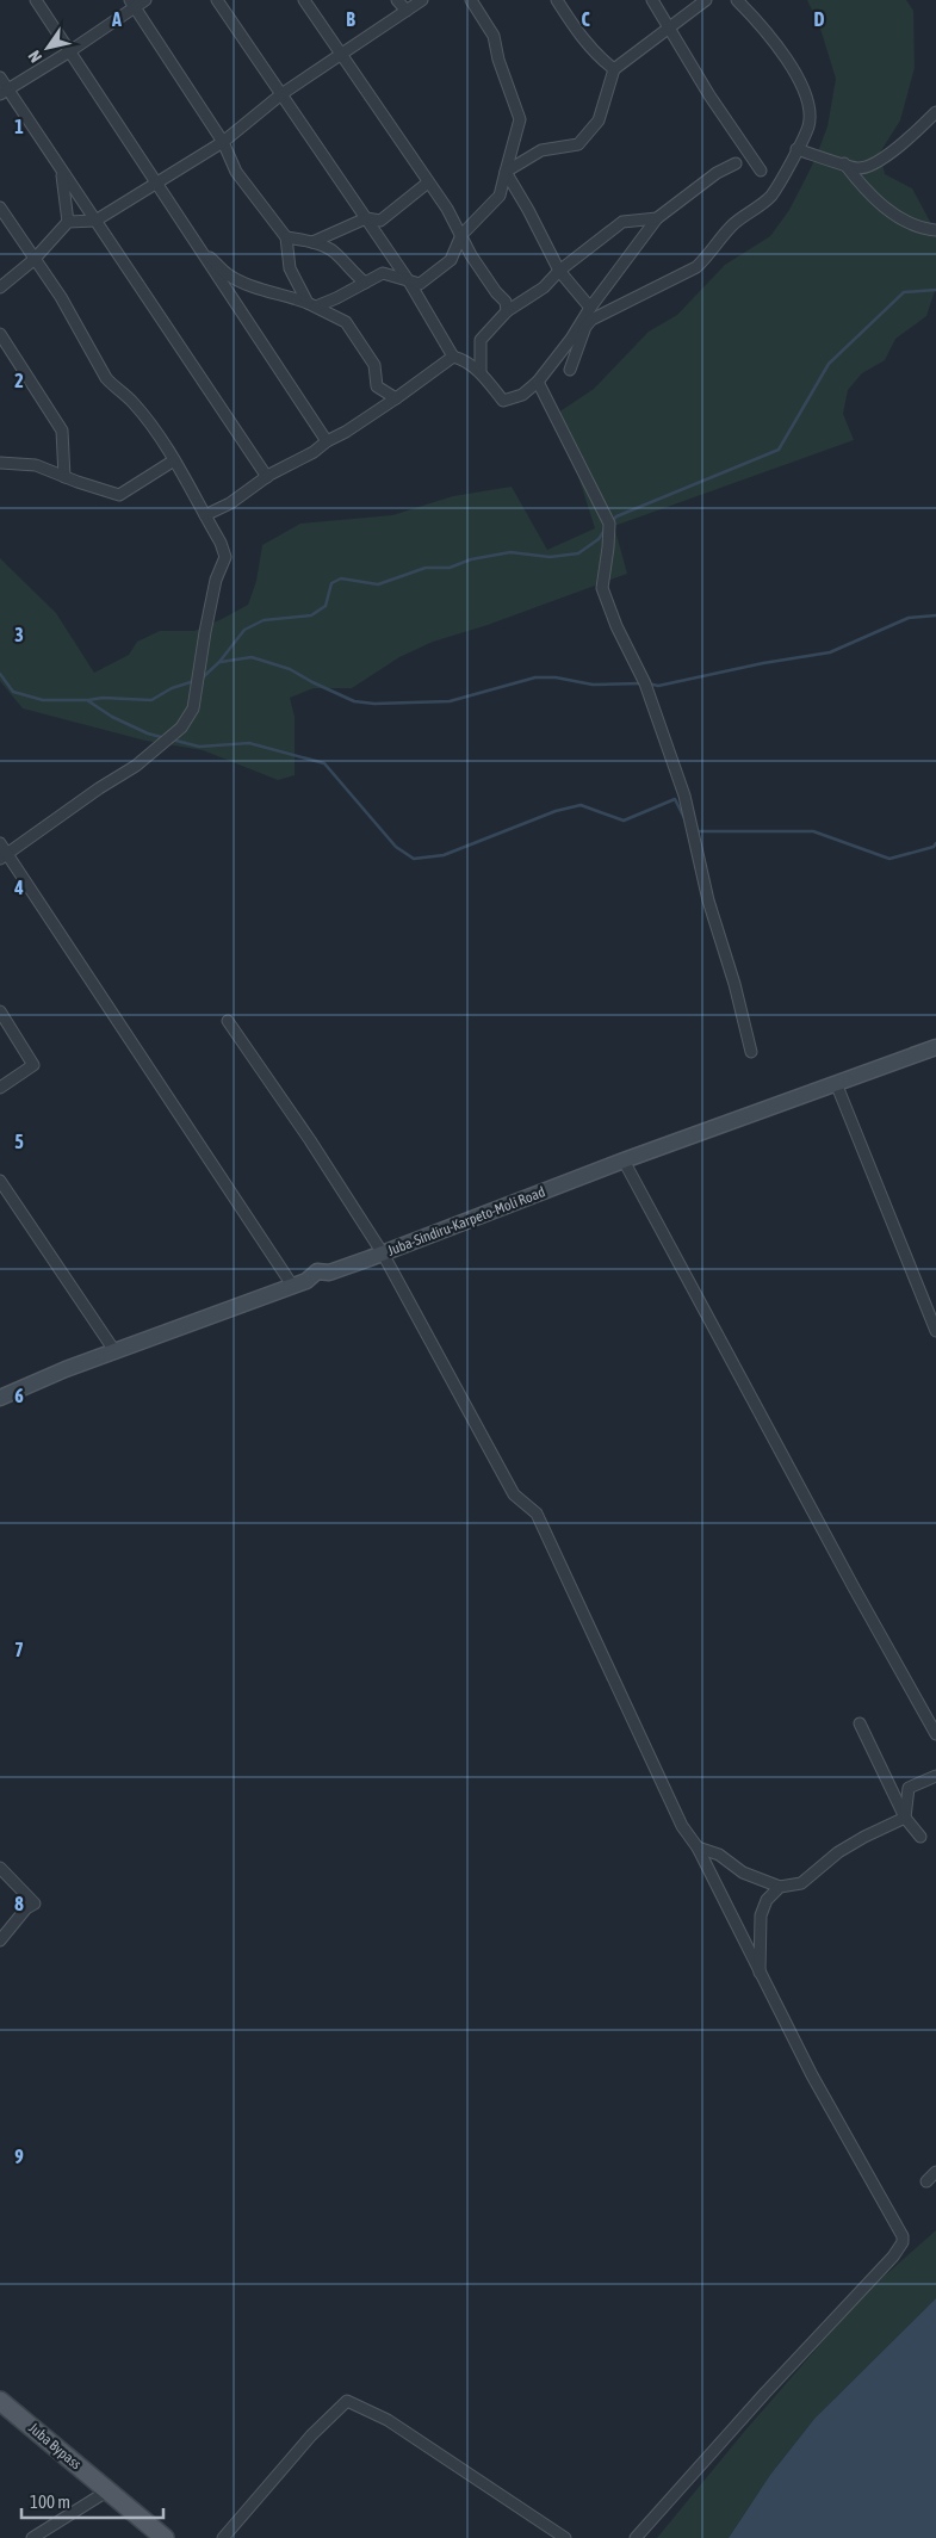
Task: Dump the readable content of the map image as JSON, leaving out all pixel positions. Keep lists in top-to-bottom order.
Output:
{
  "streets": {
    "main road": ["Juba-Sindiru-Karpeto-Moli Road", "Juba Bypass"]
  },
  "scale_bar": "100 m",
  "north": "bottom left",
  "grid": {
    "columns": [
      "A",
      "B",
      "C",
      "D"
    ],
    "rows": [
      "1",
      "2",
      "3",
      "4",
      "5",
      "6",
      "7",
      "8",
      "9"
    ]
  }
}
